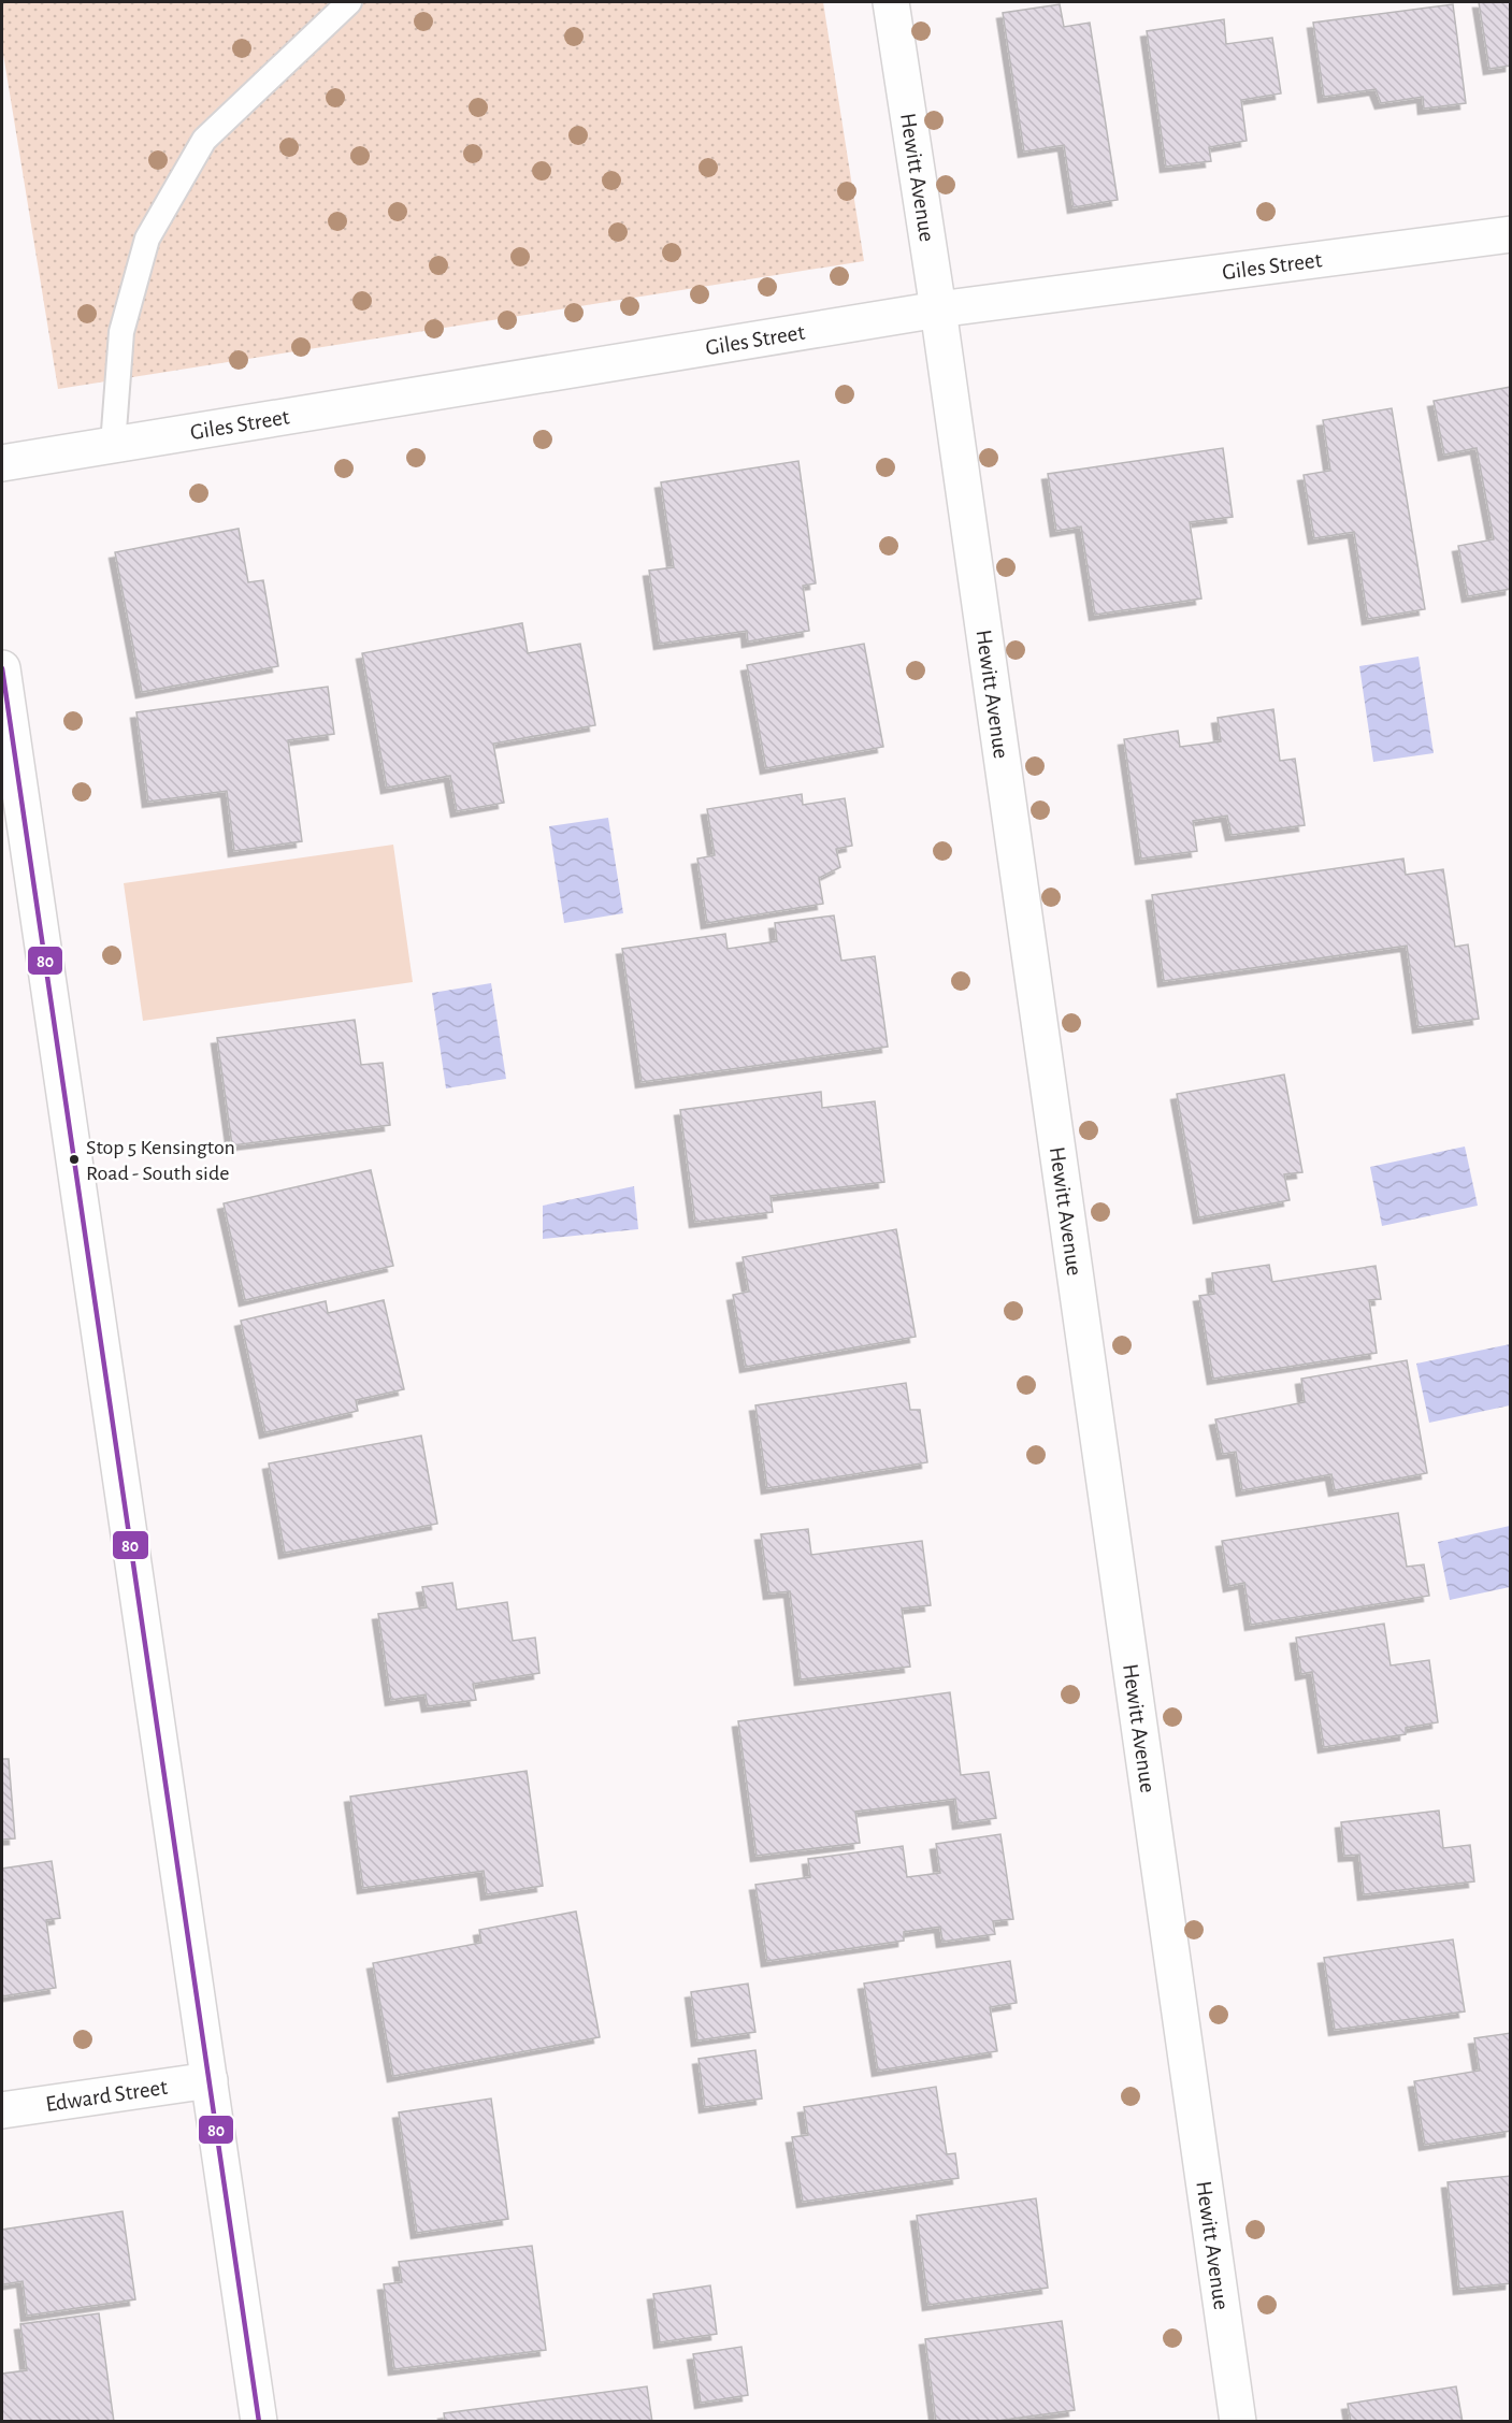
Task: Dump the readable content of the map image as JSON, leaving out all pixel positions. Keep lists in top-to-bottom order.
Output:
{
  "streets": {
    "street": ["Hewitt Avenue", "Giles Street", "Edward Street"]
  },
  "crossings": [
    ["Hewitt Avenue", "Giles Street"]
  ],
  "places": ["Stop 5 Kensington Road - South side"],
  "lines": ["transit line 80"]
}
